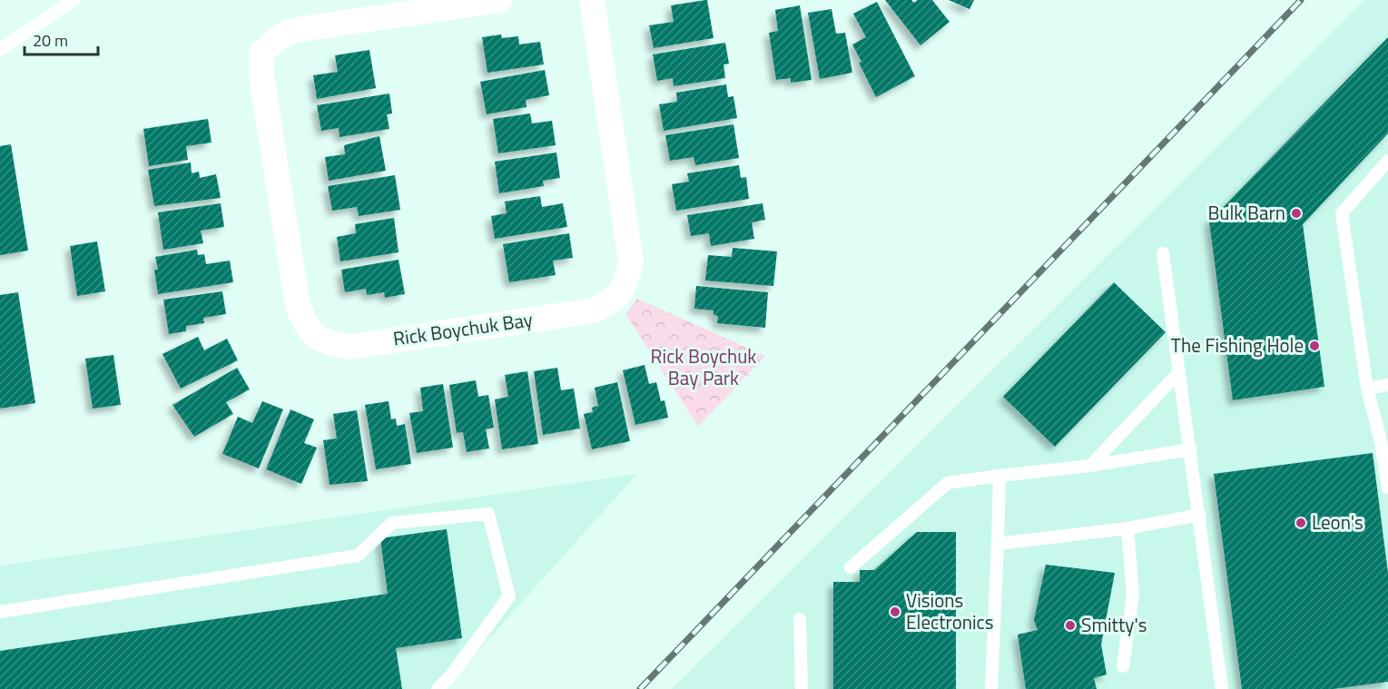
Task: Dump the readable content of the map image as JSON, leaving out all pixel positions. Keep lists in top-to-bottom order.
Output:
{
  "streets": {
    "street": ["Rick Boychuk Bay"]
  },
  "parks": ["Rick Boychuk Bay Park"],
  "places": [
    "Bulk Barn",
    "The Fishing Hole",
    "Leon's",
    "Visions Electronics",
    "Smitty's"
  ],
  "scale_bar": "20 m"
}
